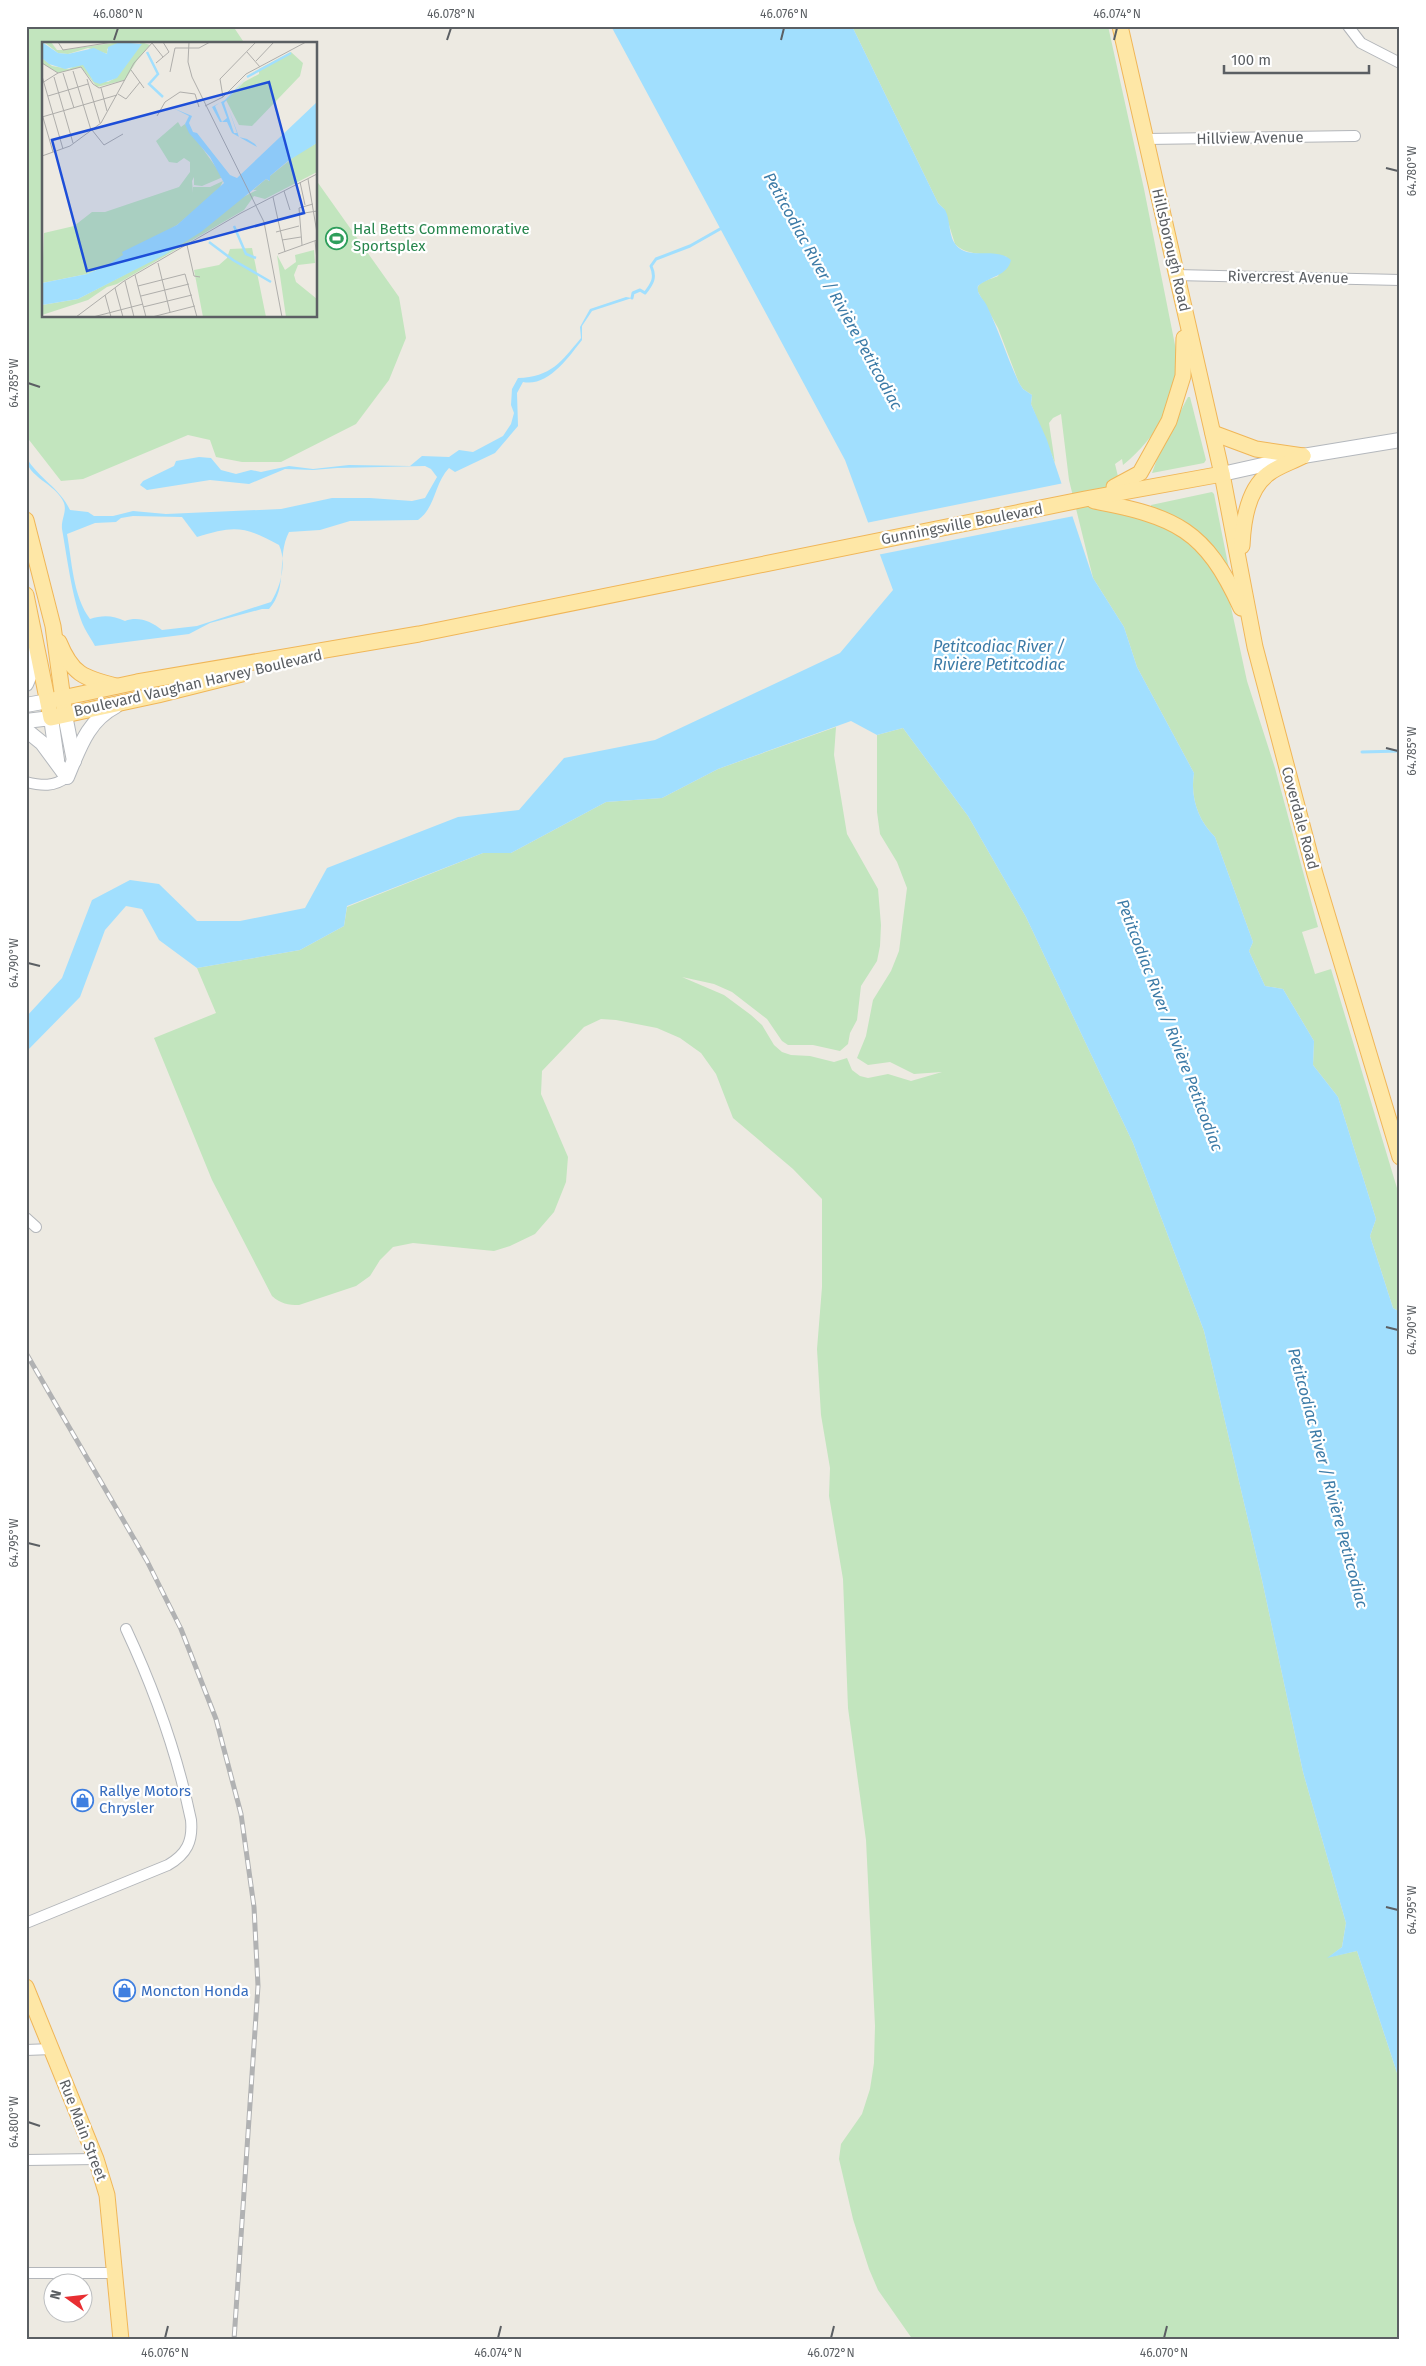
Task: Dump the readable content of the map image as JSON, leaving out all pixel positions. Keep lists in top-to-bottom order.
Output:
{
  "streets": {
    "main road": [
      "Hillsborough Road",
      "Gunningsville Boulevard",
      "Boulevard Vaughan Harvey Boulevard",
      "Coverdale Road",
      "Rue Main Street"
    ],
    "street": ["Hillview Avenue", "Rivercrest Avenue"]
  },
  "crossings": [
    ["Hillview Avenue", "Hillsborough Road"],
    ["Hillsborough Road", "Rivercrest Avenue"],
    ["Hillsborough Road", "Gunningsville Boulevard"],
    ["Hillsborough Road", "Coverdale Road"],
    ["Gunningsville Boulevard", "Boulevard Vaughan Harvey Boulevard"],
    ["Gunningsville Boulevard", "Coverdale Road"]
  ],
  "water": ["Petitcodiac River / Rivière Petitcodiac"],
  "places": {
    "sports": ["Hal Betts Commemorative Sportsplex"],
    "shop": ["Rallye Motors Chrysler", "Moncton Honda"]
  },
  "scale_bar": "100 m",
  "north": "left",
  "coordinates": [
    "46.080°N",
    "46.078°N",
    "46.076°N",
    "46.074°N",
    "64.780°W",
    "64.785°W",
    "64.790°W",
    "64.795°W",
    "64.800°W",
    "46.072°N",
    "46.070°N"
  ]
}
